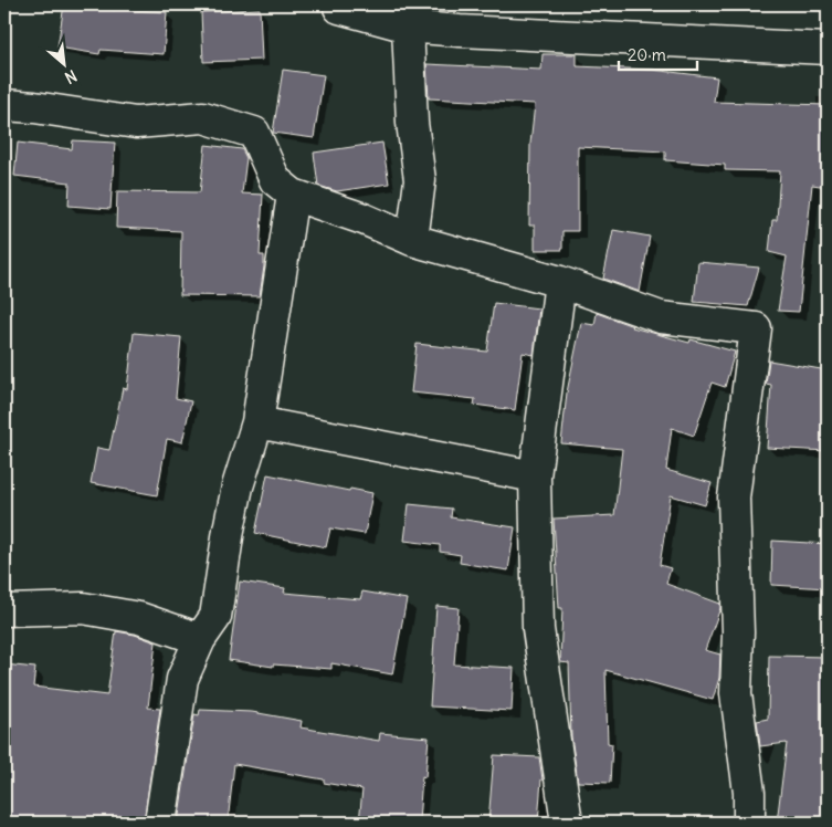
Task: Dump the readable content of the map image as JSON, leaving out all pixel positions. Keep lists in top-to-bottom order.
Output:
{
  "scale_bar": "20 m",
  "north": "bottom right"
}
